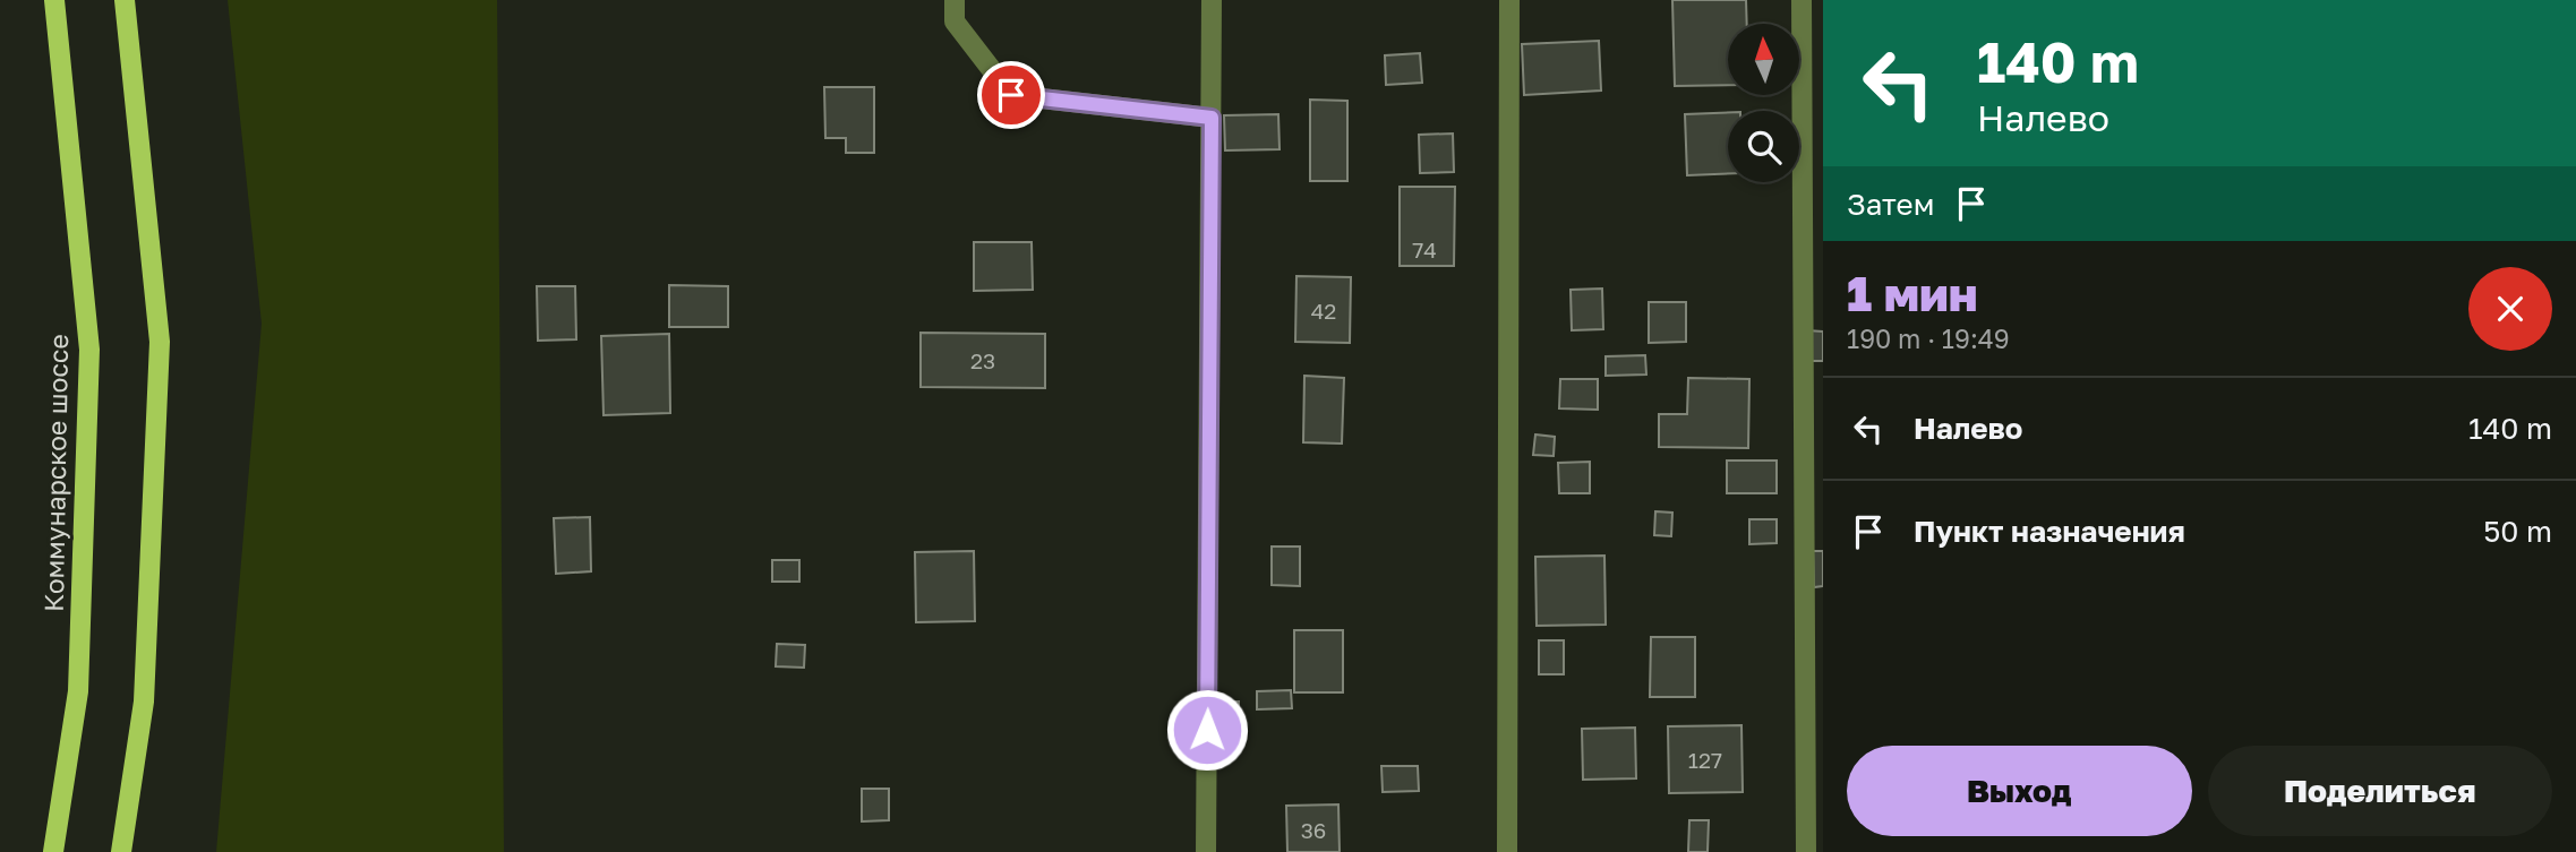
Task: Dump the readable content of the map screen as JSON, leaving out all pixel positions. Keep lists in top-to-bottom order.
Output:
{
  "streets": {
    "main road": ["Коммунарское шоссе"]
  },
  "house_numbers": [
    "74",
    "42",
    "23",
    "127",
    "36"
  ],
  "north": "top",
  "page": {
    "turn": ["140 m", "Налево"],
    "then": "Затем",
    "heading": ["1 мин", "190 m · 19:49"],
    "list": [
      {
        "name": "Налево",
        "value": "140 m"
      },
      {
        "name": "Пункт назначения",
        "value": "50 m"
      }
    ],
    "buttons": ["Выход", "Поделиться"]
  }
}
